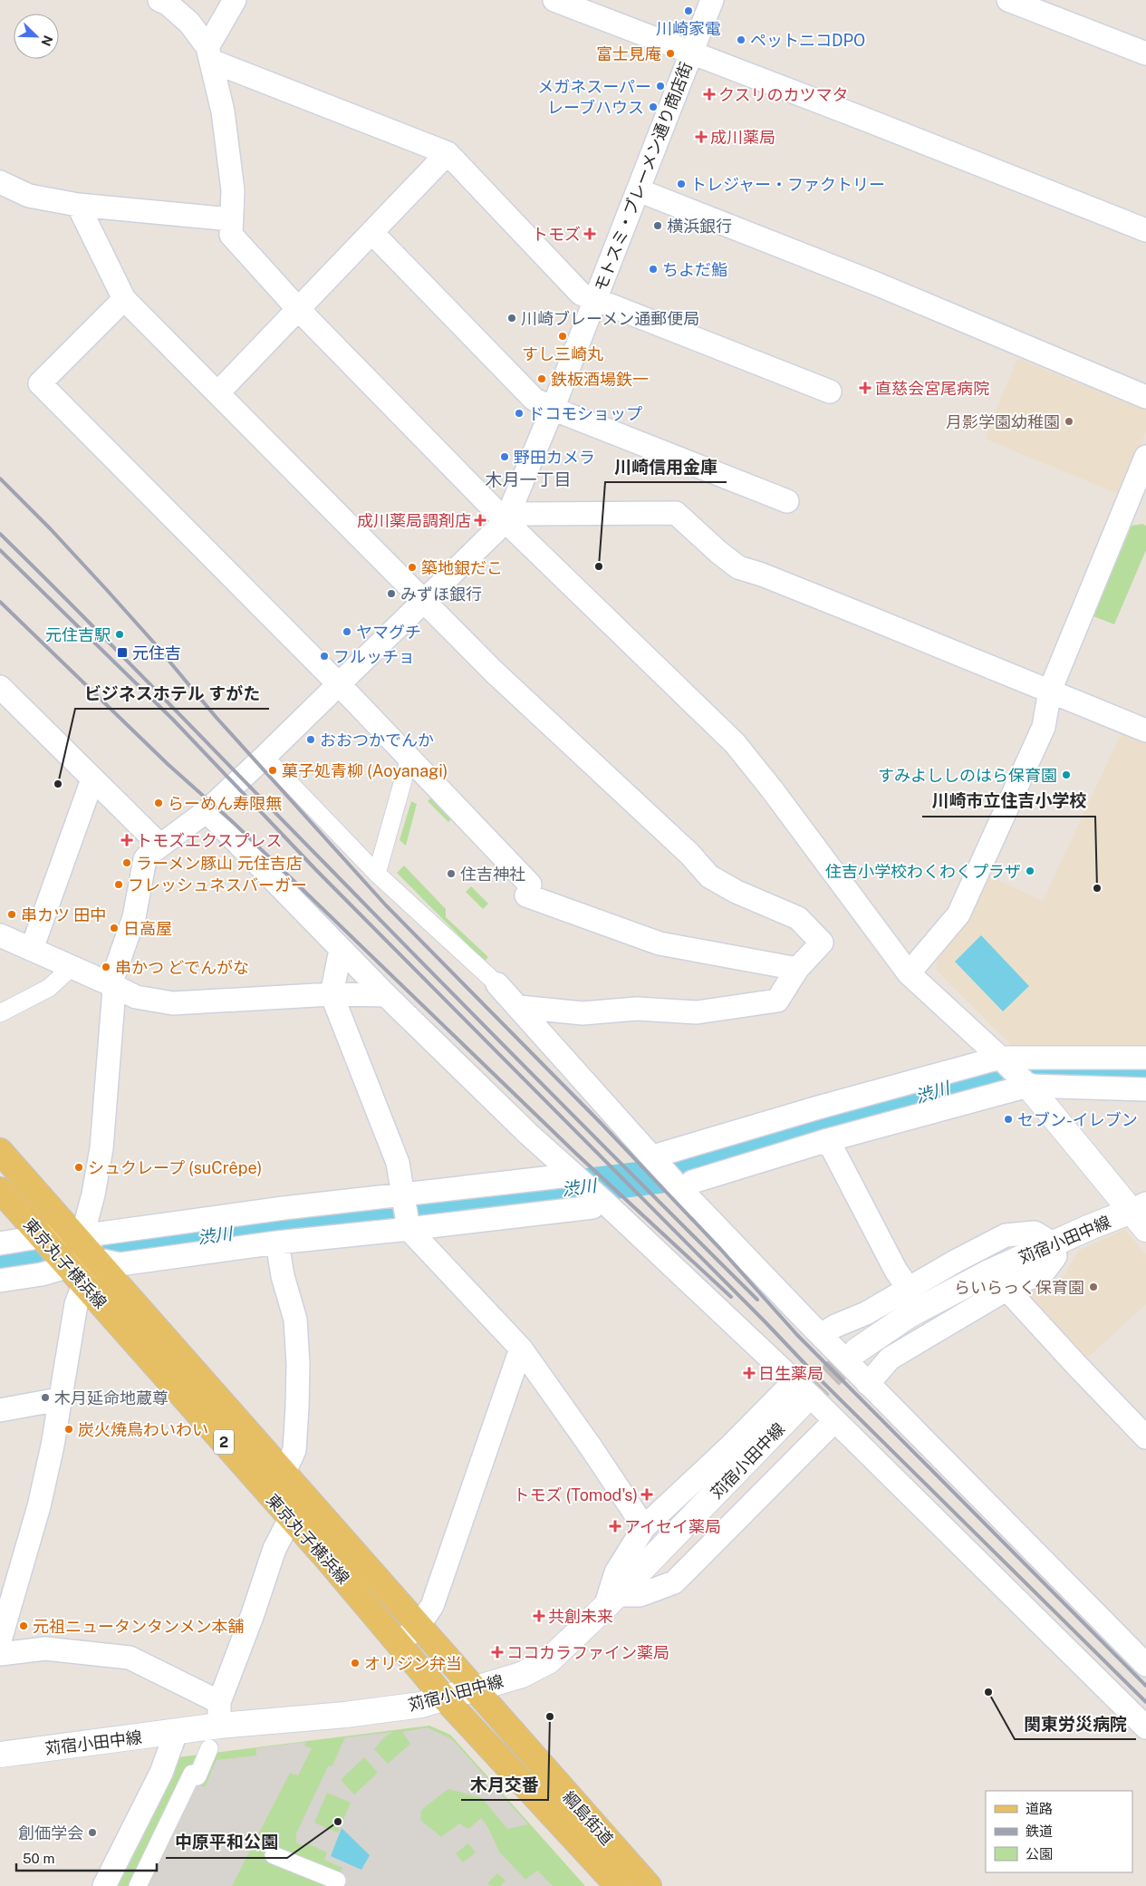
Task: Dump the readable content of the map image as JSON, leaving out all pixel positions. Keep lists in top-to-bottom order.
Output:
{
  "streets": {
    "main road": ["東京丸子横浜線", "2", "綱島街道"],
    "street": ["モトスミ・ブレーメン通り商店街", "苅宿小田中線"]
  },
  "crossings": [
    ["苅宿小田中線", "東京丸子横浜線"],
    ["苅宿小田中線", "綱島街道"],
    ["東京丸子横浜線", "綱島街道"]
  ],
  "districts": ["木月一丁目"],
  "water": ["渋川"],
  "places": {
    "other": [
      "川崎家電",
      "ペットニコDPO",
      "富士見庵",
      "メガネスーパー",
      "レーブハウス",
      "トレジャー・ファクトリー",
      "横浜銀行",
      "ちよだ鮨",
      "川崎ブレーメン通郵便局",
      "すし三崎丸",
      "鉄板酒場鉄一",
      "ドコモショップ",
      "月影学園幼稚園",
      "野田カメラ",
      "川崎信用金庫",
      "築地銀だこ",
      "みずほ銀行",
      "ヤマグチ",
      "元住吉駅",
      "フルッチョ",
      "おおつかでんか",
      "菓子処青柳 (Aoyanagi)",
      "すみよししのはら保育園",
      "ビジネスホテル すがた",
      "らーめん寿限無",
      "ラーメン豚山 元住吉店",
      "住吉小学校わくわくプラザ",
      "住吉神社",
      "フレッシュネスバーガー",
      "川崎市立住吉小学校",
      "串カツ 田中",
      "日高屋",
      "串かつ どでんがな",
      "セブン-イレブン",
      "シュクレープ (suCrêpe)",
      "らいらっく保育園",
      "木月延命地蔵尊",
      "炭火焼鳥わいわい",
      "元祖ニュータンタンメン本舗",
      "オリジン弁当",
      "関東労災病院",
      "木月交番",
      "中原平和公園",
      "創価学会"
    ],
    "health": [
      "クスリのカツマタ",
      "成川薬局",
      "トモズ",
      "直慈会宮尾病院",
      "成川薬局調剤店",
      "トモズエクスプレス",
      "日生薬局",
      "トモズ (Tomod's)",
      "アイセイ薬局",
      "共創未来",
      "ココカラファイン薬局"
    ],
    "transit": ["元住吉"]
  },
  "legend": ["道路", "鉄道", "公園"],
  "scale_bar": "50 m",
  "north": "bottom right"
}
